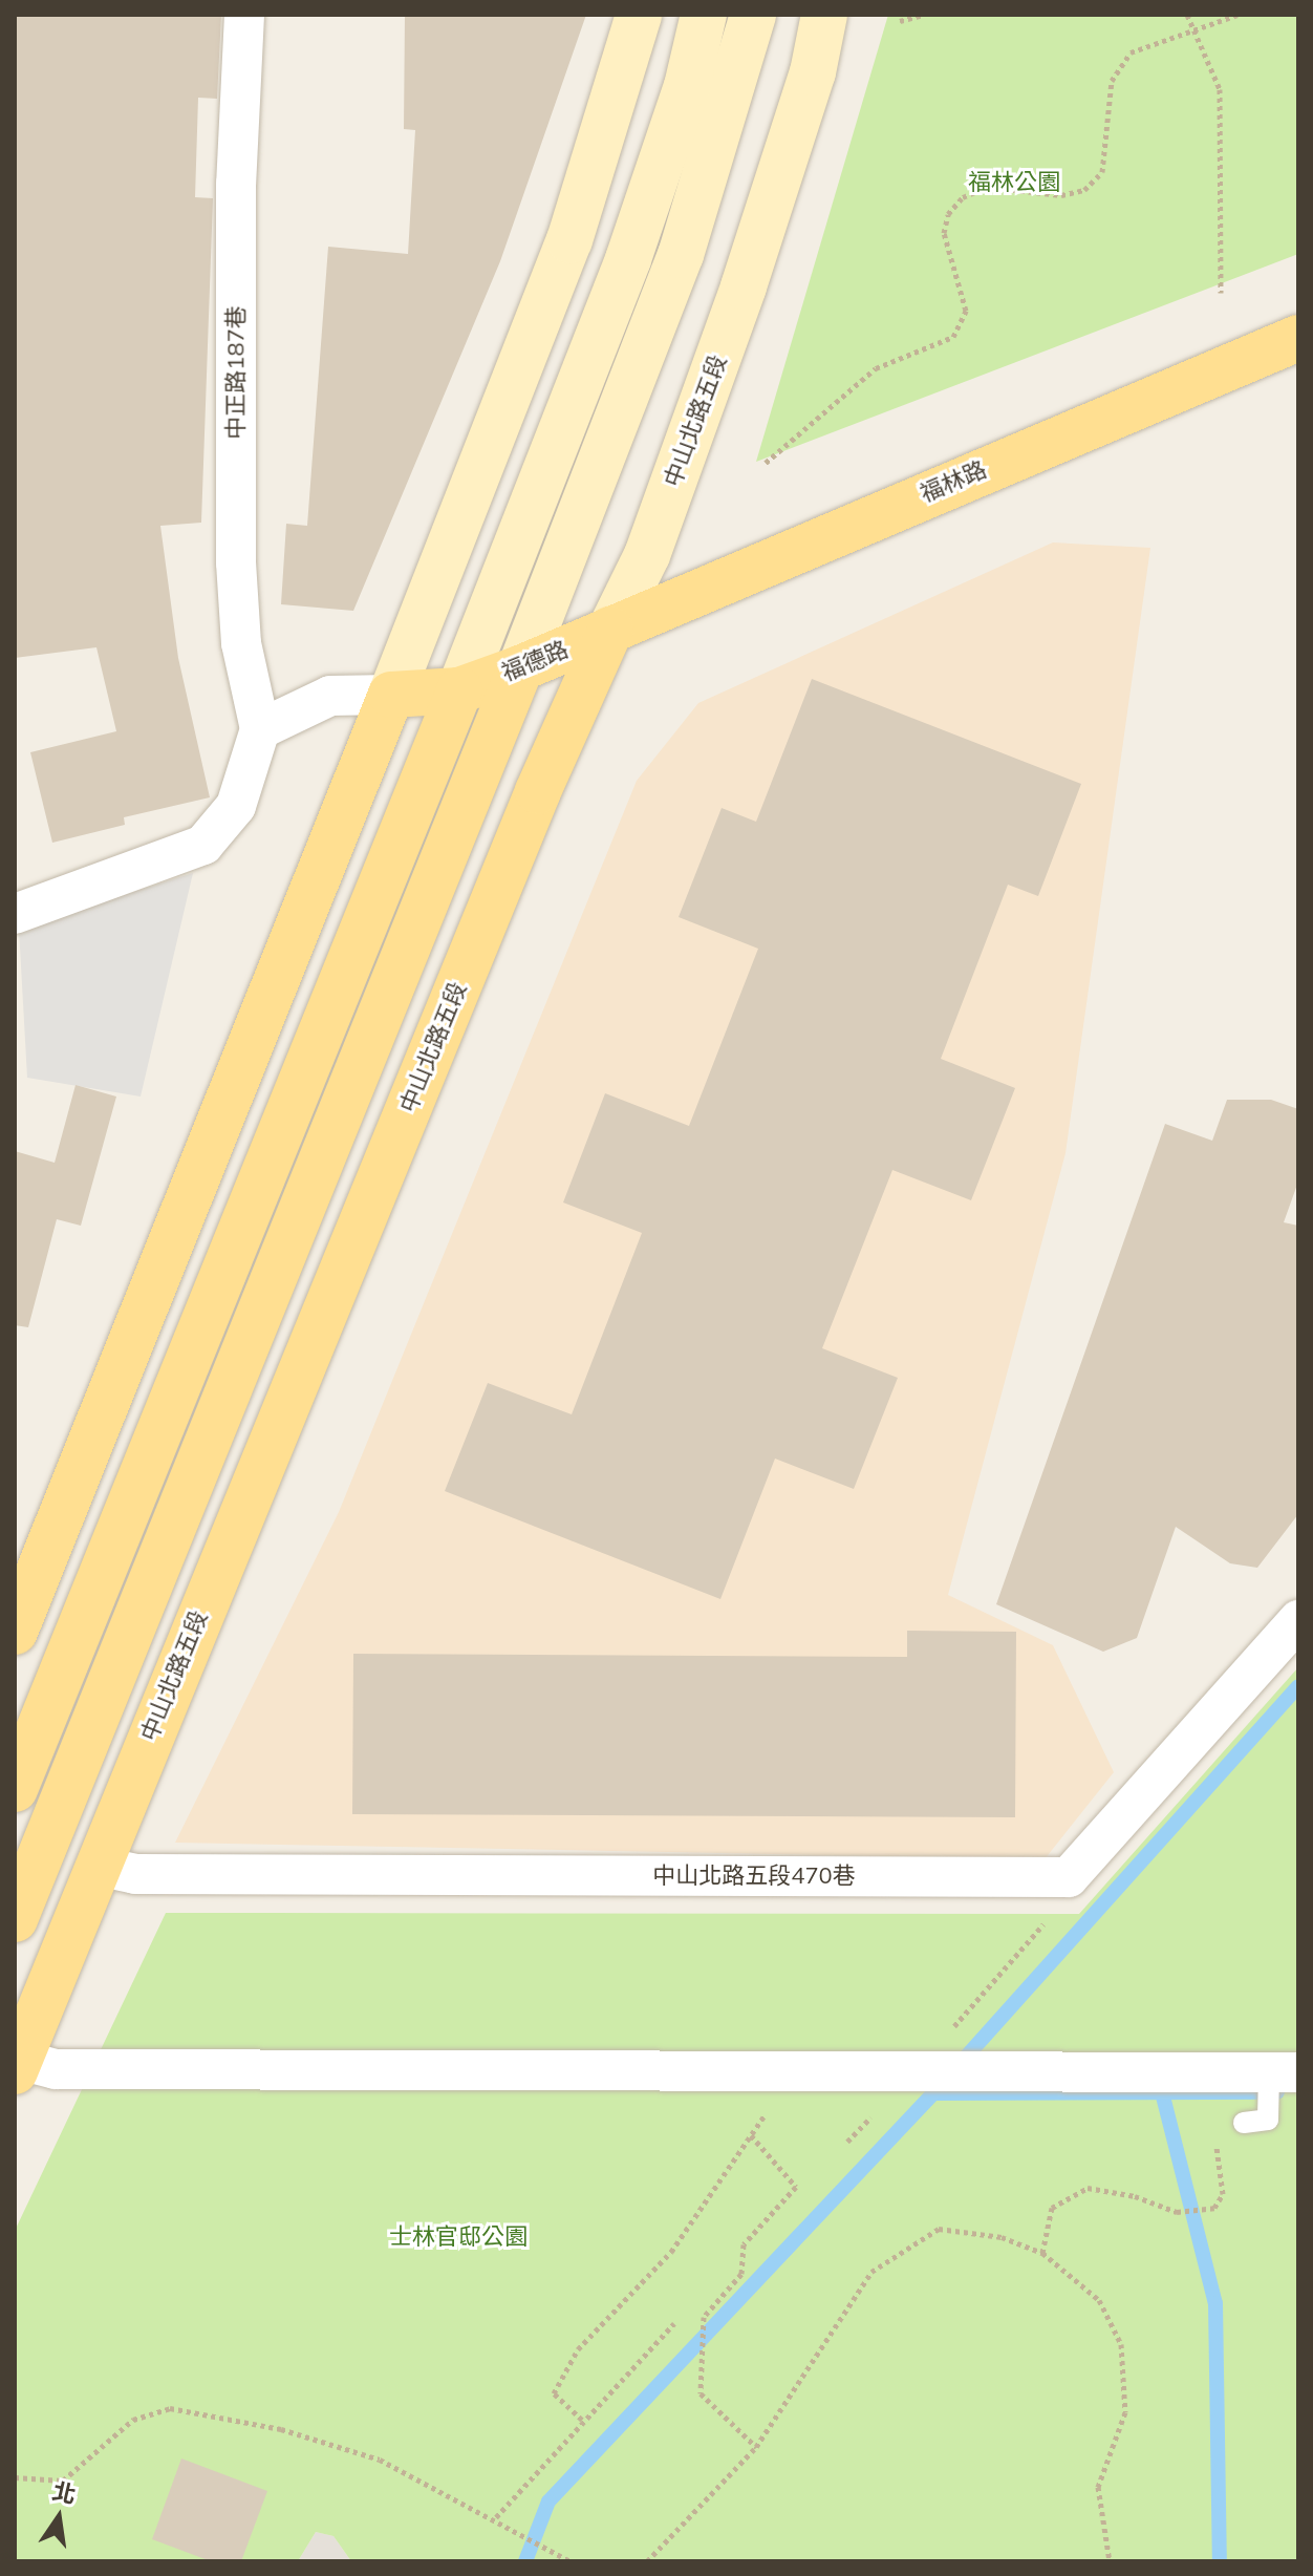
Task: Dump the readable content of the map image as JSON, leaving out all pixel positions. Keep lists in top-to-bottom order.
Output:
{
  "streets": {
    "main road": ["中山北路五段", "福林路", "福德路"],
    "street": ["中正路187巷", "中山北路五段470巷"]
  },
  "crossings": [
    ["中山北路五段", "福林路"],
    ["中山北路五段", "福德路"],
    ["中山北路五段", "中山北路五段470巷"],
    ["福林路", "福德路"]
  ],
  "parks": ["福林公園", "士林官邸公園"],
  "north": "top"
}
